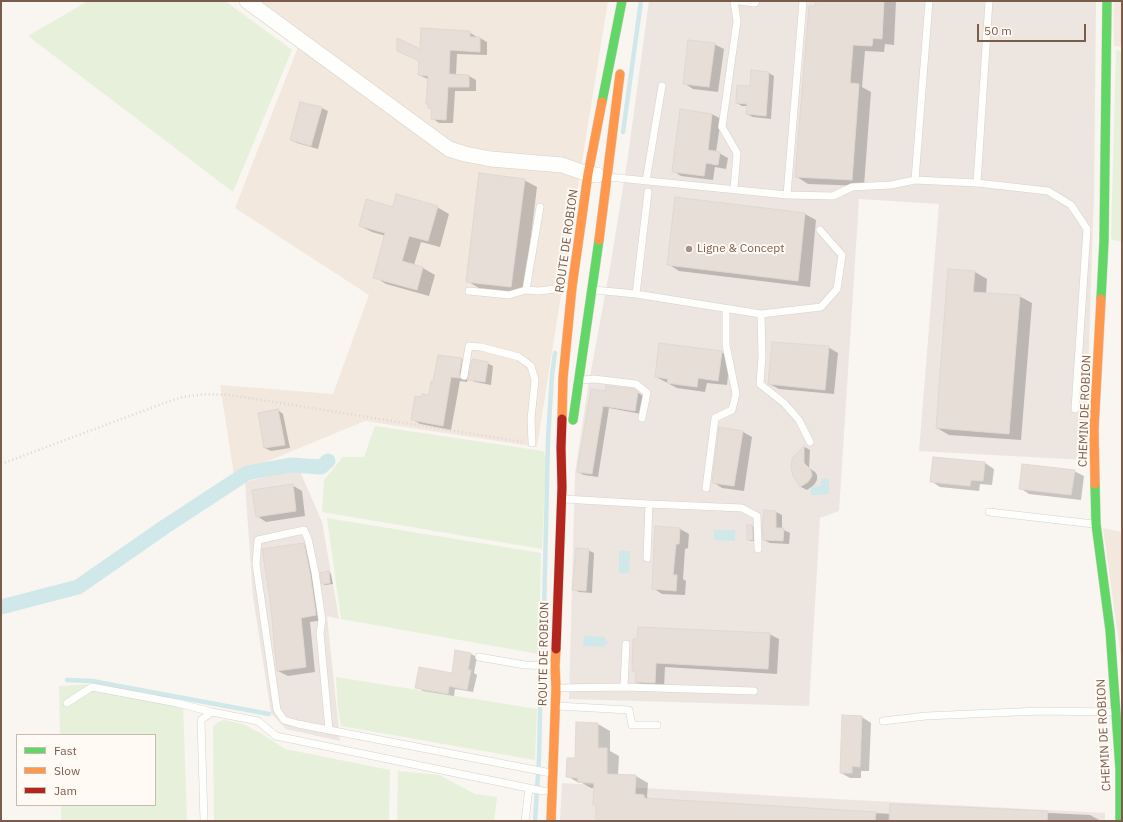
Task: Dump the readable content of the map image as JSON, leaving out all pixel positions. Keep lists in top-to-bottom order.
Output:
{
  "streets": {
    "main road": ["ROUTE DE ROBION", "CHEMIN DE ROBION"]
  },
  "places": ["Ligne & Concept"],
  "legend": ["Fast", "Slow", "Jam"],
  "scale_bar": "50 m"
}
